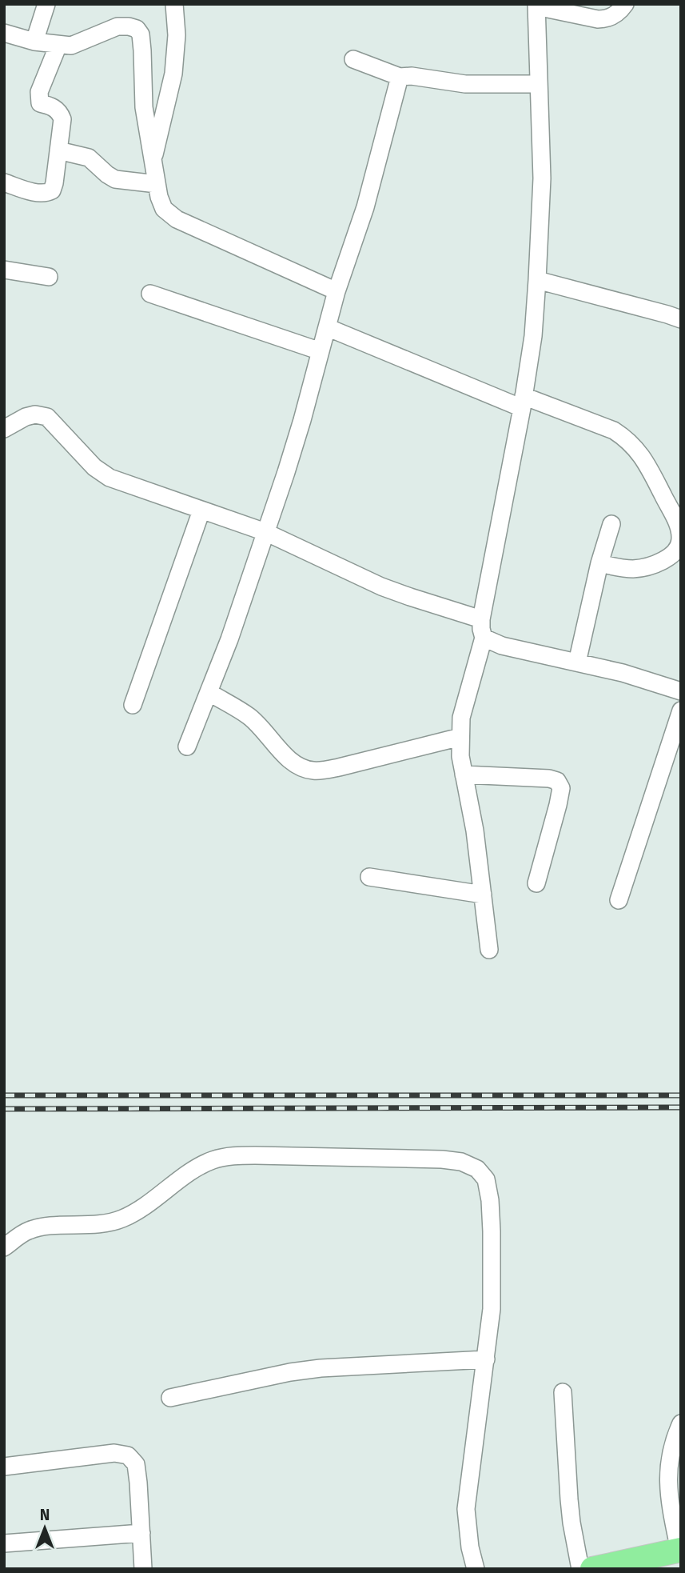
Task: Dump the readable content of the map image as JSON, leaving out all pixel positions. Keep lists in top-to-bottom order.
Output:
{
  "north": "top"
}
